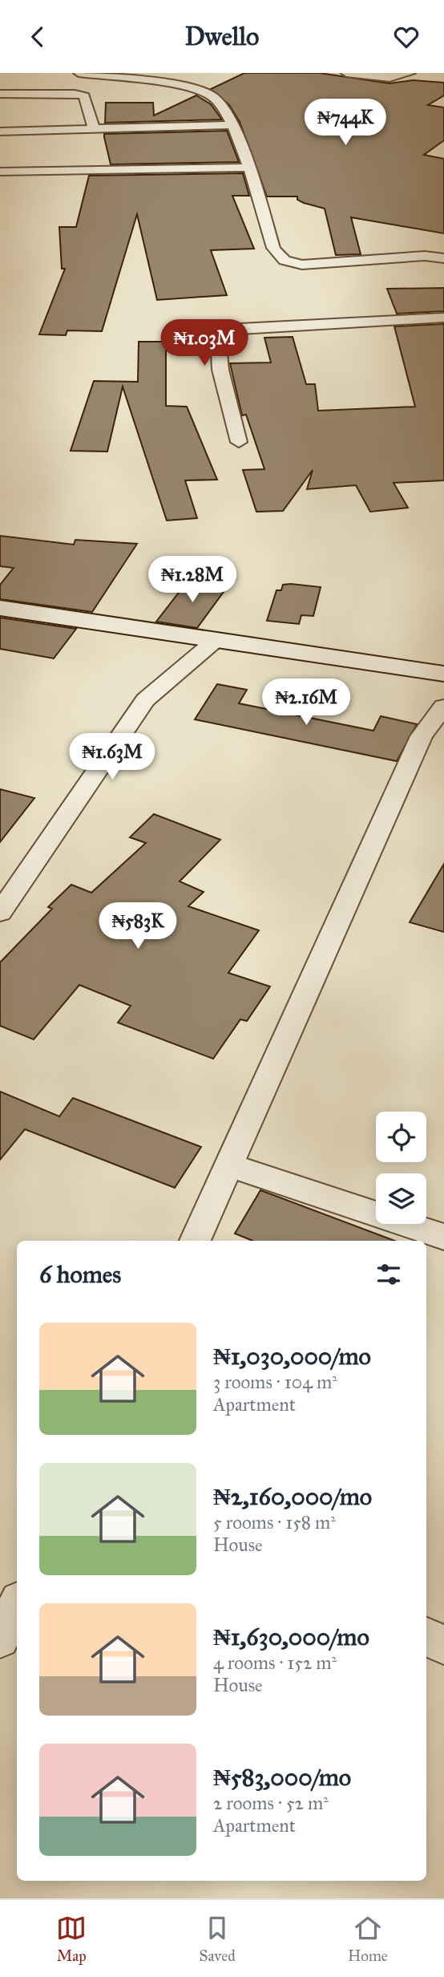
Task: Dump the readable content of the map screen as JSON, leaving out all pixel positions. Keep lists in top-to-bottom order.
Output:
{
  "page": {
    "header": "Dwello",
    "price": [
      "₦744K",
      "₦1.03M",
      "₦1.28M",
      "₦2.16M",
      "₦1.63M",
      "₦583K"
    ],
    "heading": "6 homes",
    "list": [
      {
        "name": "₦1,030,000/mo",
        "note": "3 rooms · 104 m² · Apartment"
      },
      {
        "name": "₦2,160,000/mo",
        "note": "5 rooms · 158 m² · House"
      },
      {
        "name": "₦1,630,000/mo",
        "note": "4 rooms · 152 m² · House"
      },
      {
        "name": "₦583,000/mo",
        "note": "2 rooms · 52 m² · Apartment"
      }
    ],
    "tabs": ["Map", "Saved", "Home"]
  }
}
